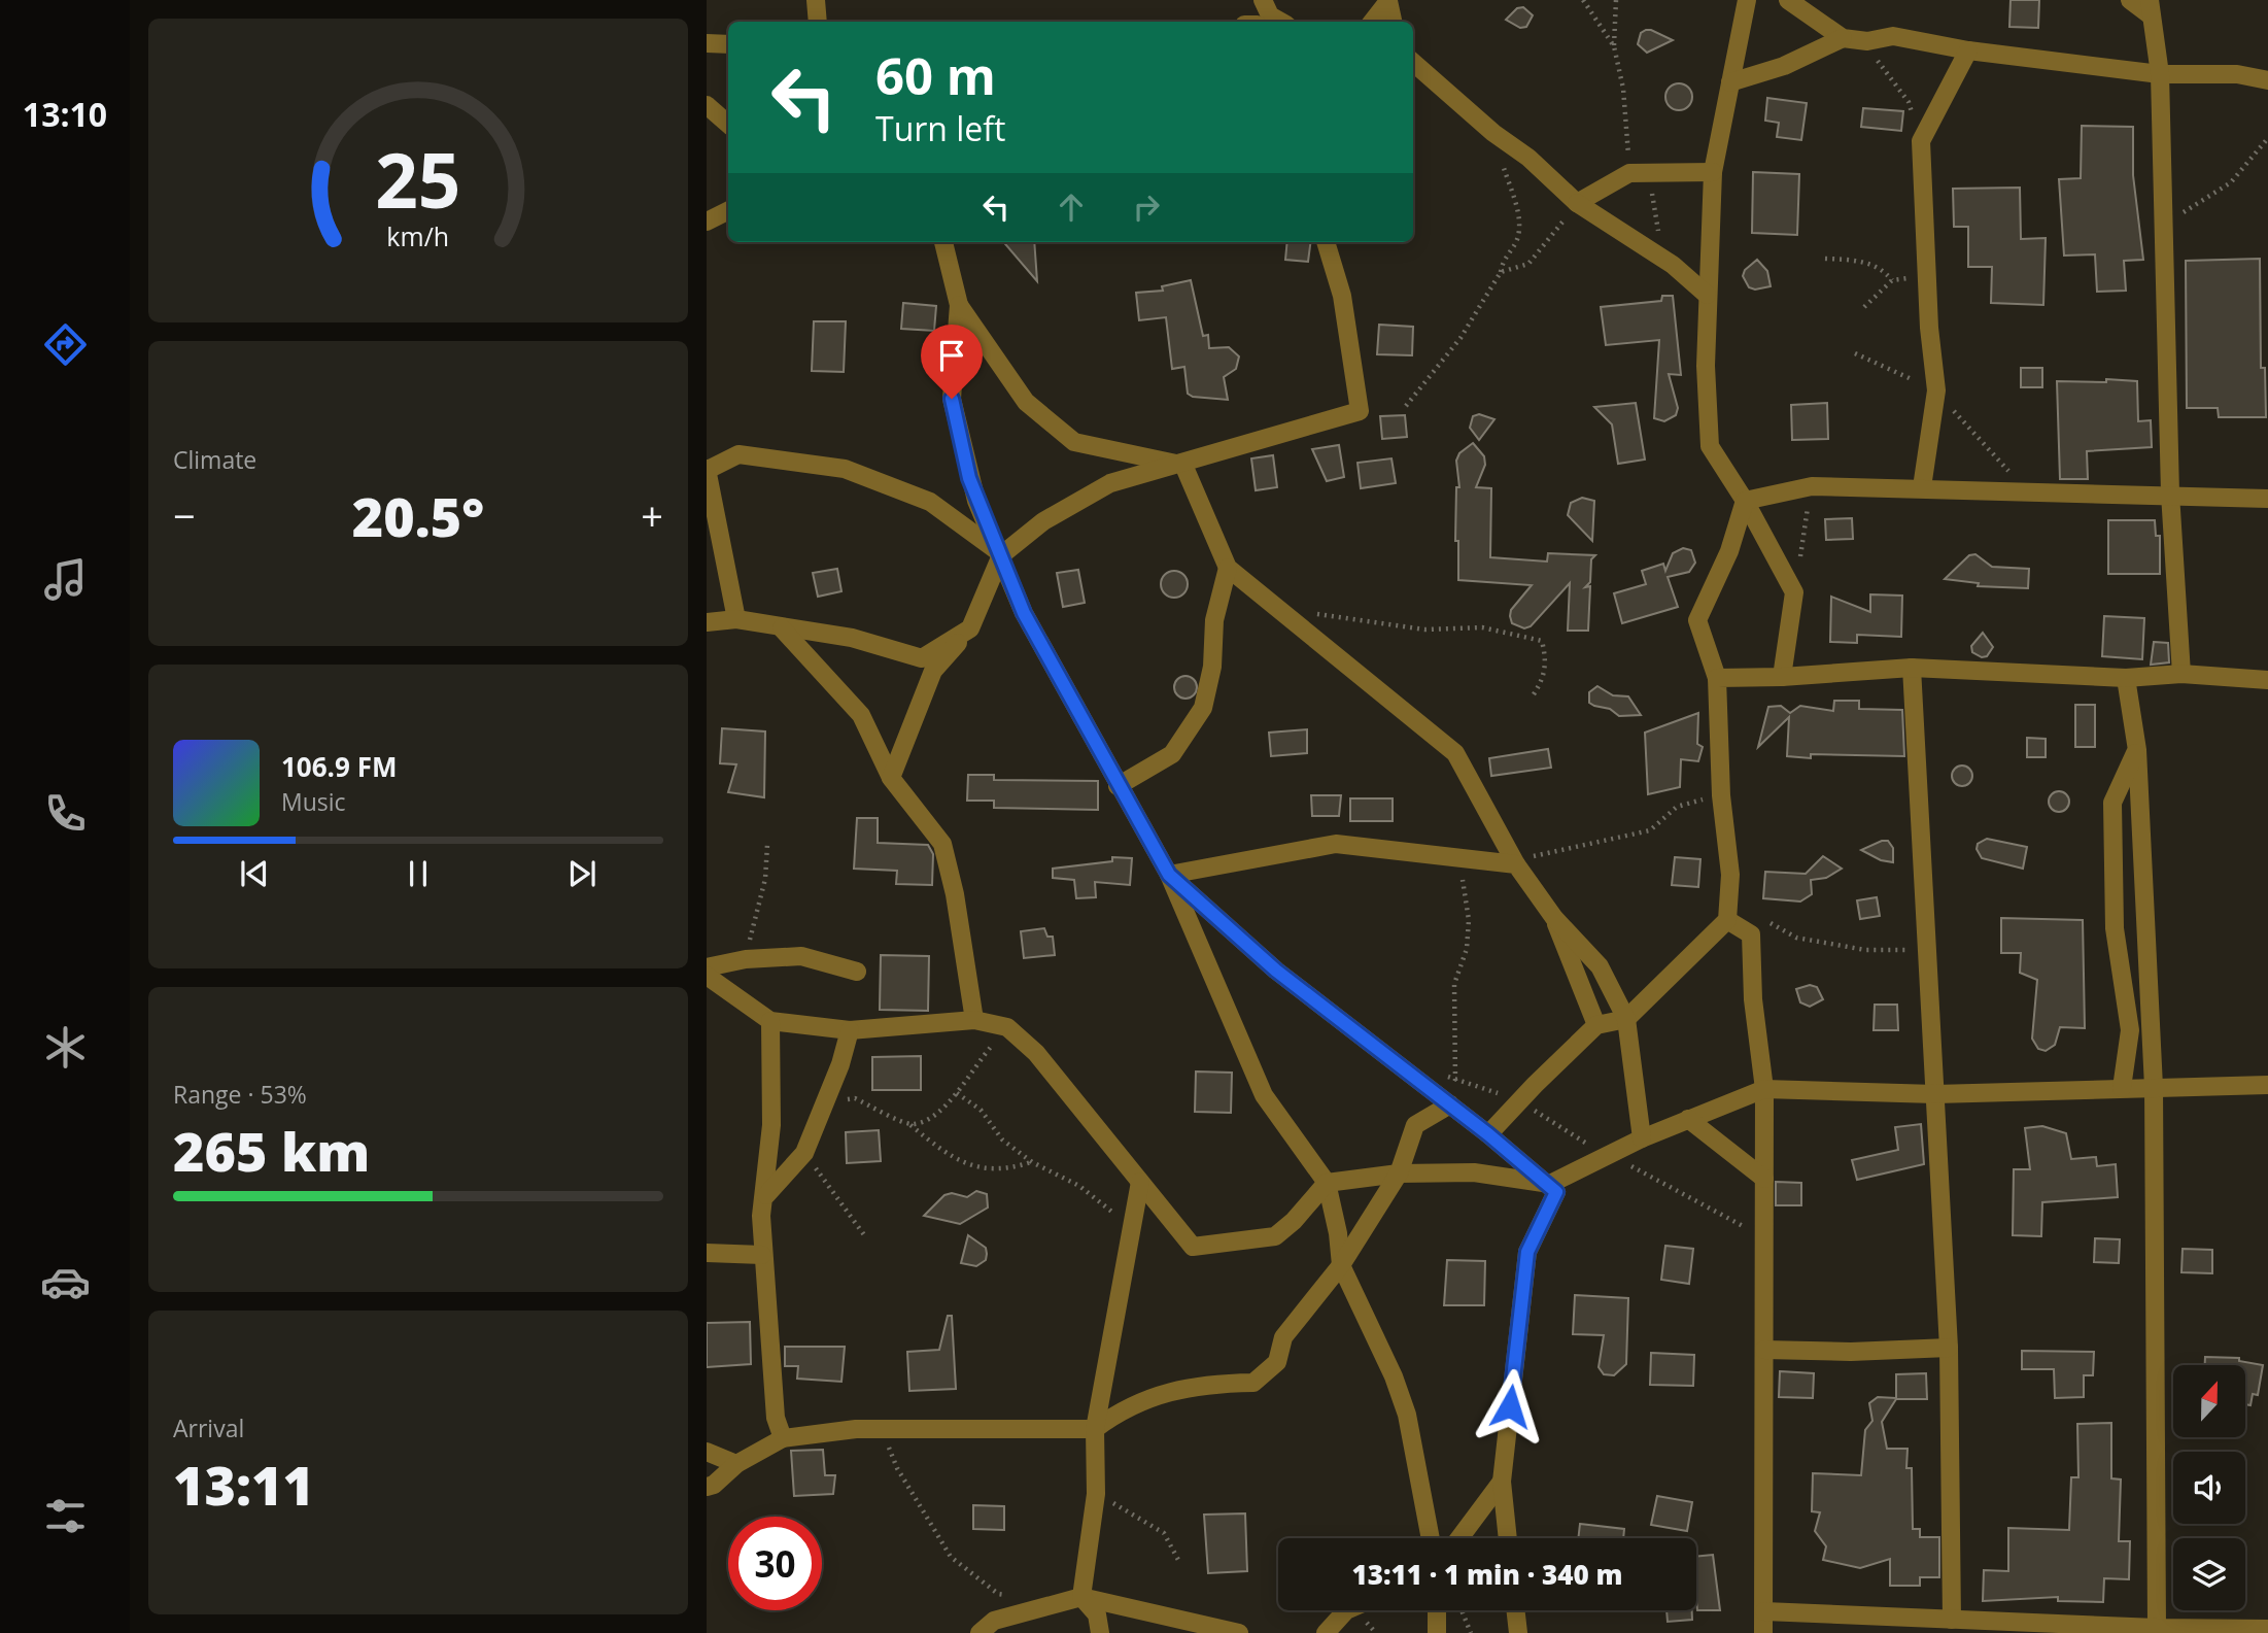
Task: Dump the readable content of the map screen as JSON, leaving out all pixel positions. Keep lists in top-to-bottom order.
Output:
{
  "north": "top",
  "page": {
    "tabs": "13:10",
    "turn": ["60 m", "Turn left"],
    "tile": [
      "Climate",
      ["Range · 53%", "265 km"],
      ["Arrival", "13:11"]
    ],
    "heat": ["−", "20.5°", "+"],
    "song": ["106.9 FM", "Music"],
    "limit": "30",
    "trip": "13:11 · 1 min · 340 m",
    "gauge": ["25", "km/h"]
  }
}
